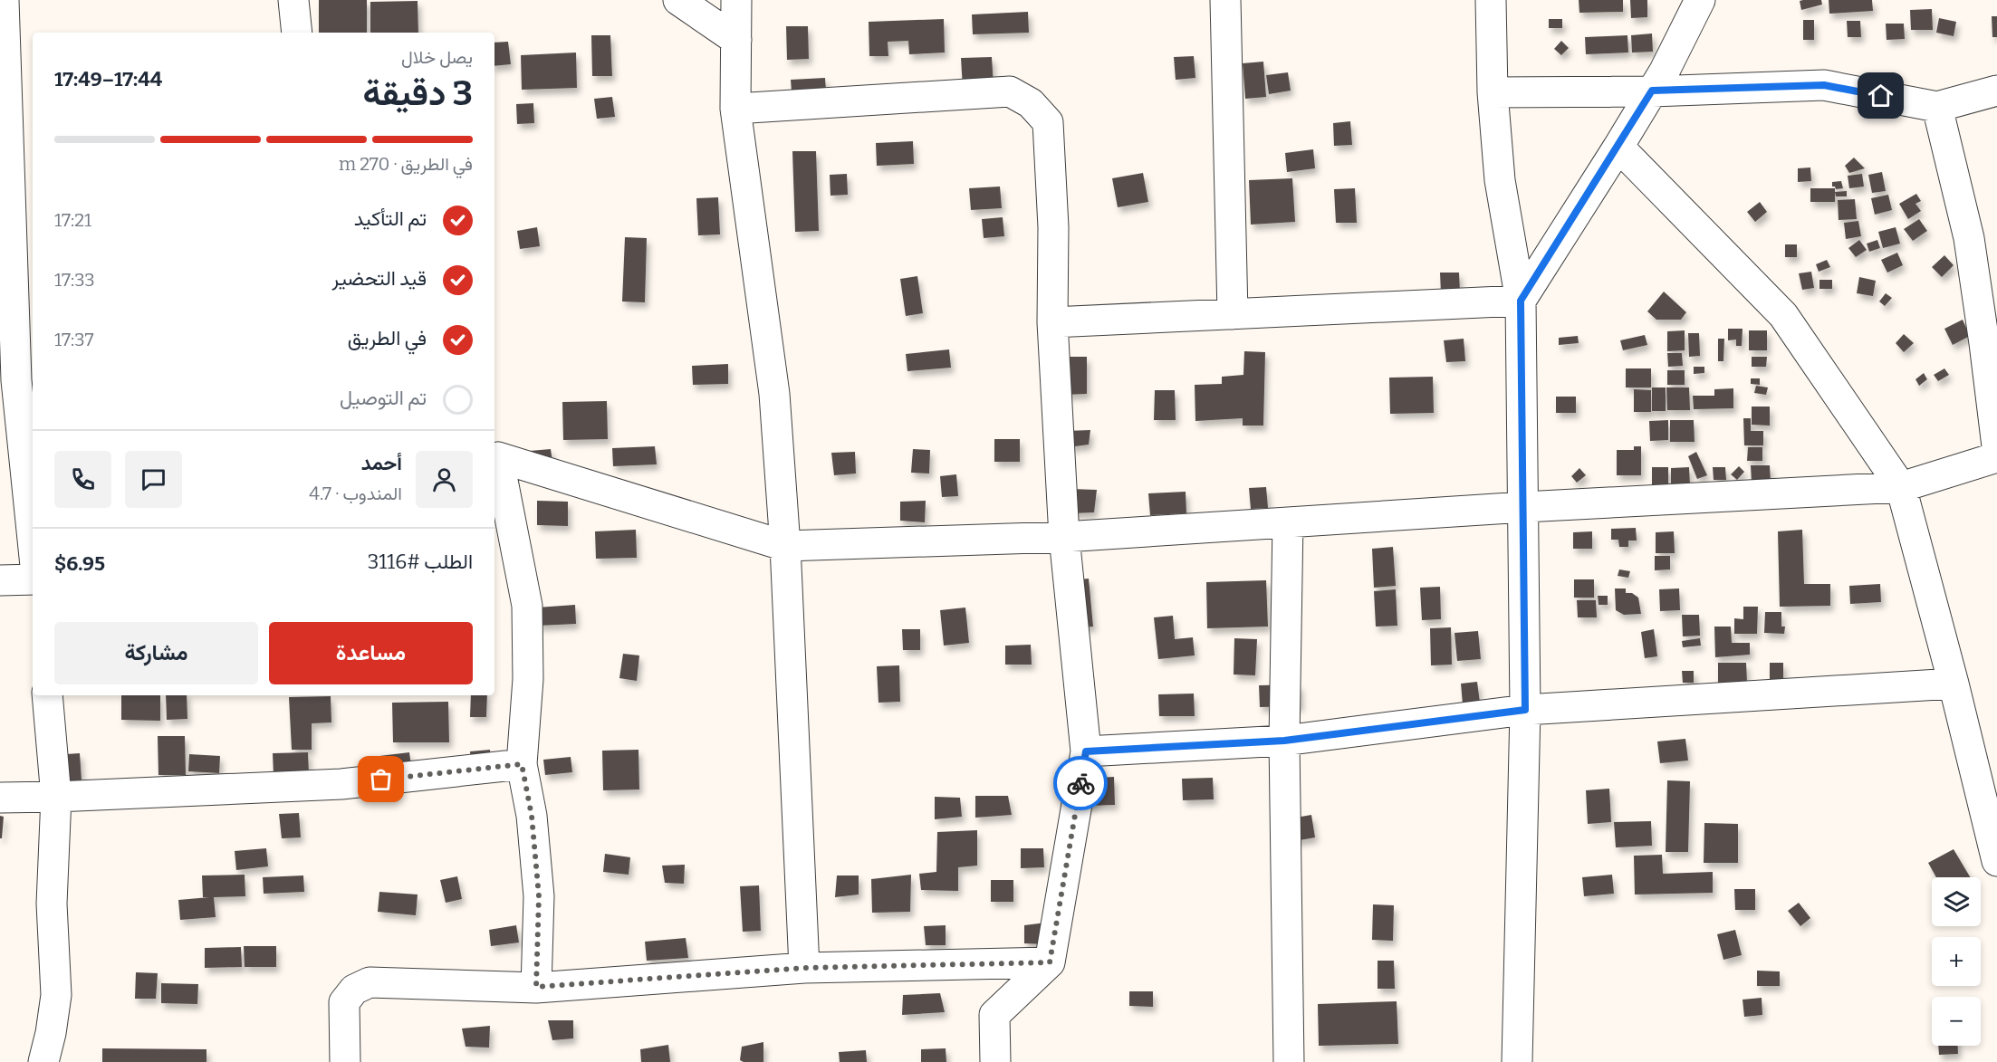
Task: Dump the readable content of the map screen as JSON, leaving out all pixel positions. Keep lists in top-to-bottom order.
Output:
{
  "page": {
    "heading": ["3 دقيقة", "يصل خلال", "17:44–17:49"],
    "panel": [
      "أحمد",
      "المندوب · 4.7",
      "الطلب #3116",
      "$6.95"
    ],
    "bar": "في الطريق · 270 m",
    "list": [
      ["تم التأكيد", "17:21"],
      ["قيد التحضير", "17:33"],
      ["في الطريق", "17:37"],
      "تم التوصيل"
    ],
    "buttons": ["مساعدة", "مشاركة"],
    "map_buttons": ["+", "−"]
  }
}
